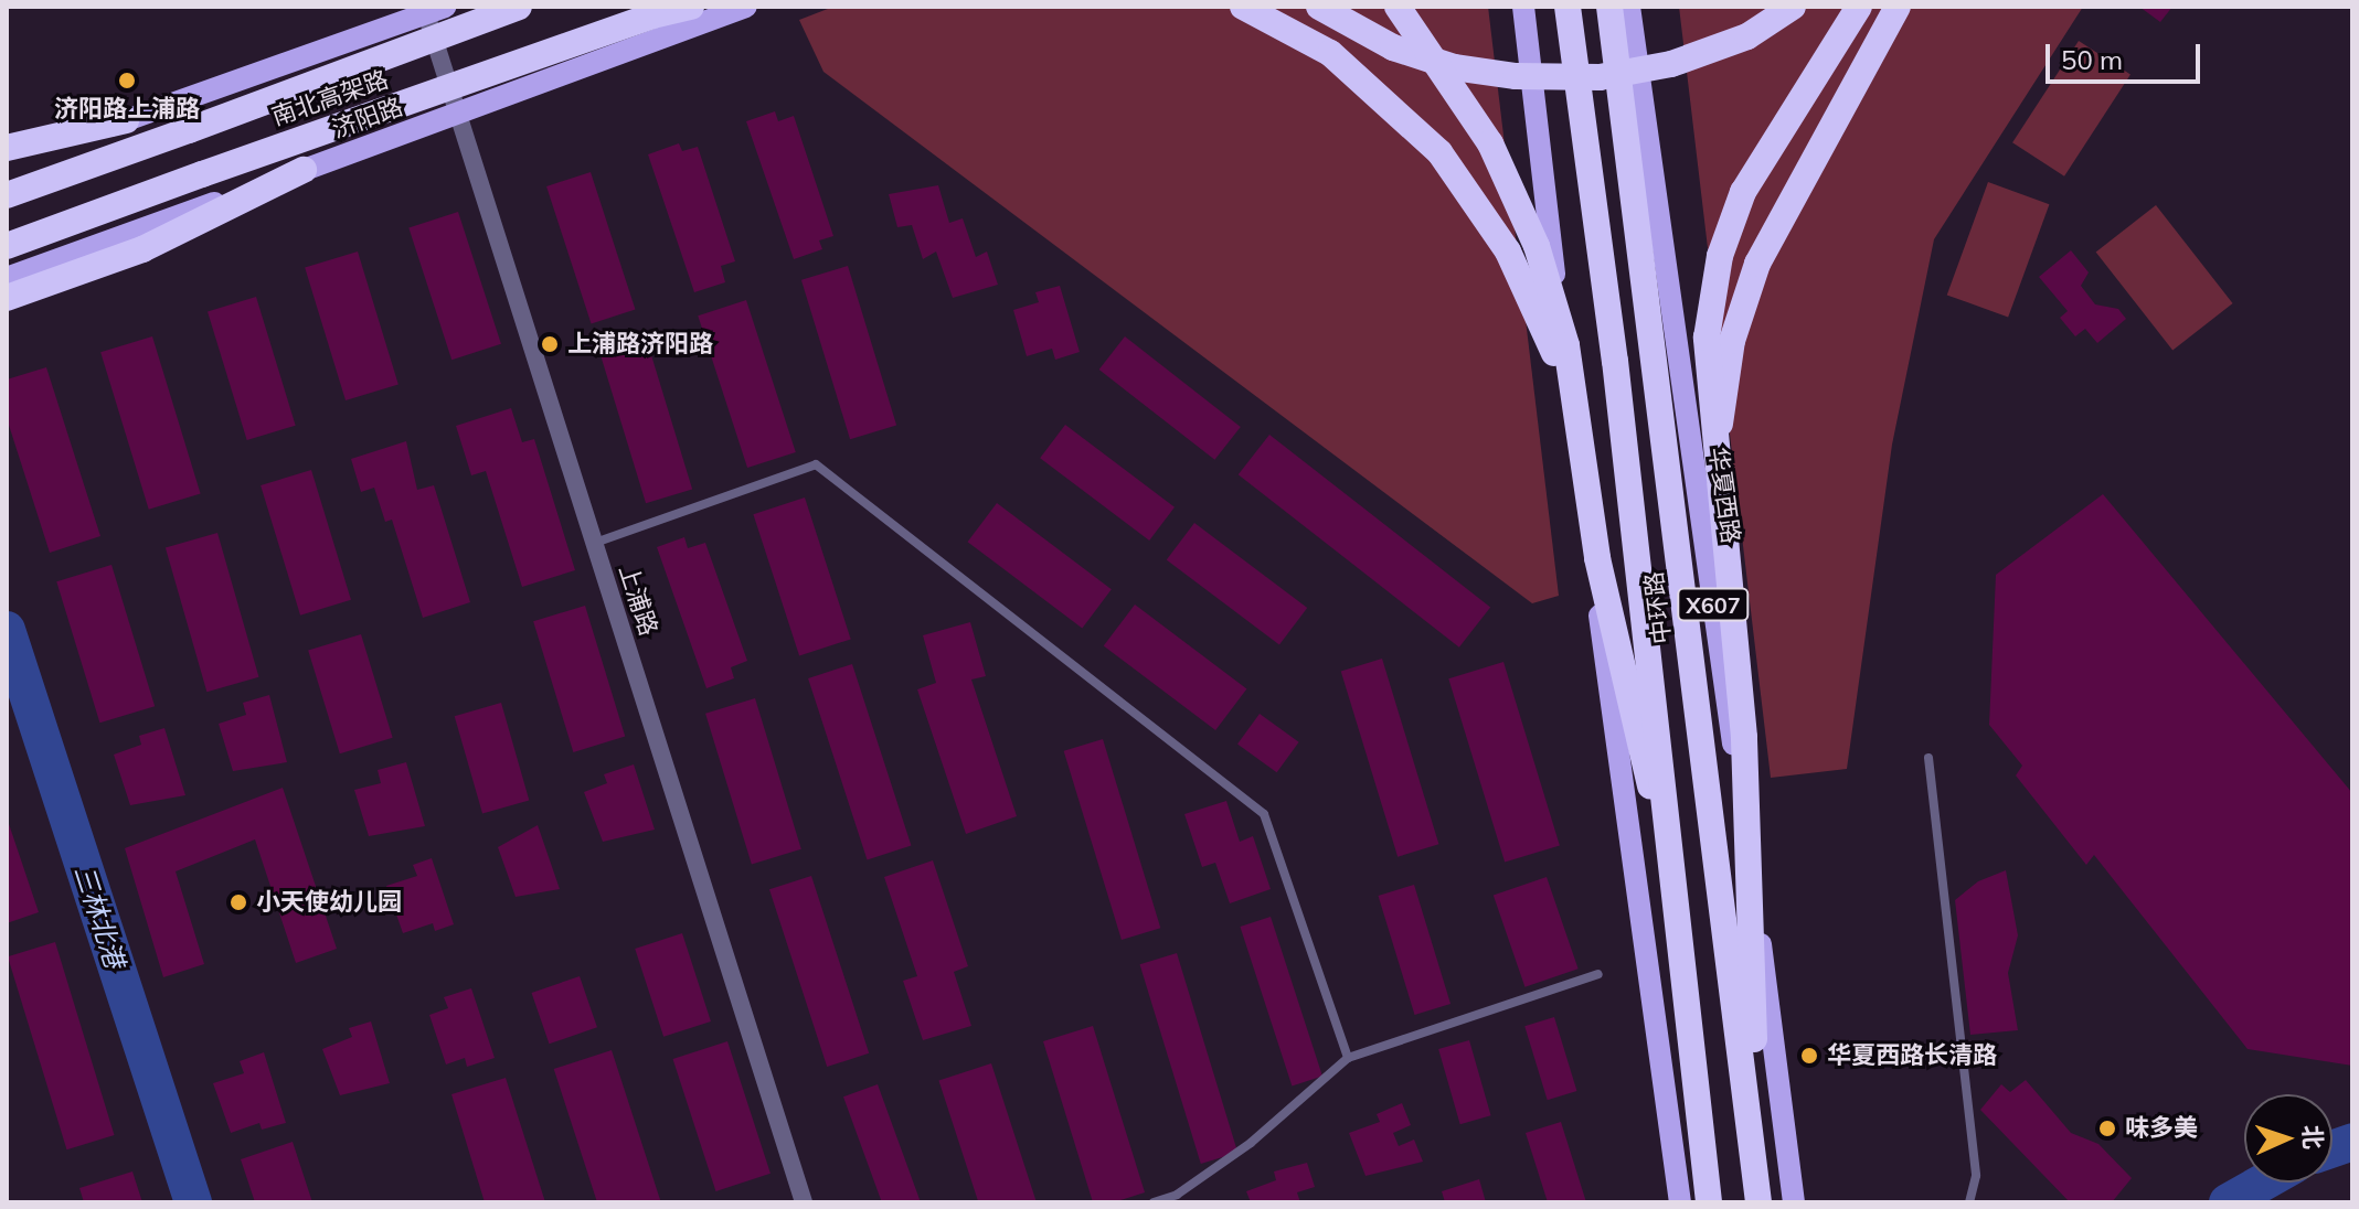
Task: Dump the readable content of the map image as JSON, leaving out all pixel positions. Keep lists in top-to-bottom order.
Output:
{
  "streets": {
    "highway": ["南北高架路", "中环路"],
    "main road": ["济阳路", "华夏西路", "X607"],
    "street": ["上浦路"]
  },
  "crossings": [
    ["济阳路", "上浦路"]
  ],
  "water": ["三林北港"],
  "places": [
    "济阳路上浦路",
    "上浦路济阳路",
    "小天使幼儿园",
    "华夏西路长清路",
    "味多美"
  ],
  "scale_bar": "50 m",
  "north": "right"
}
